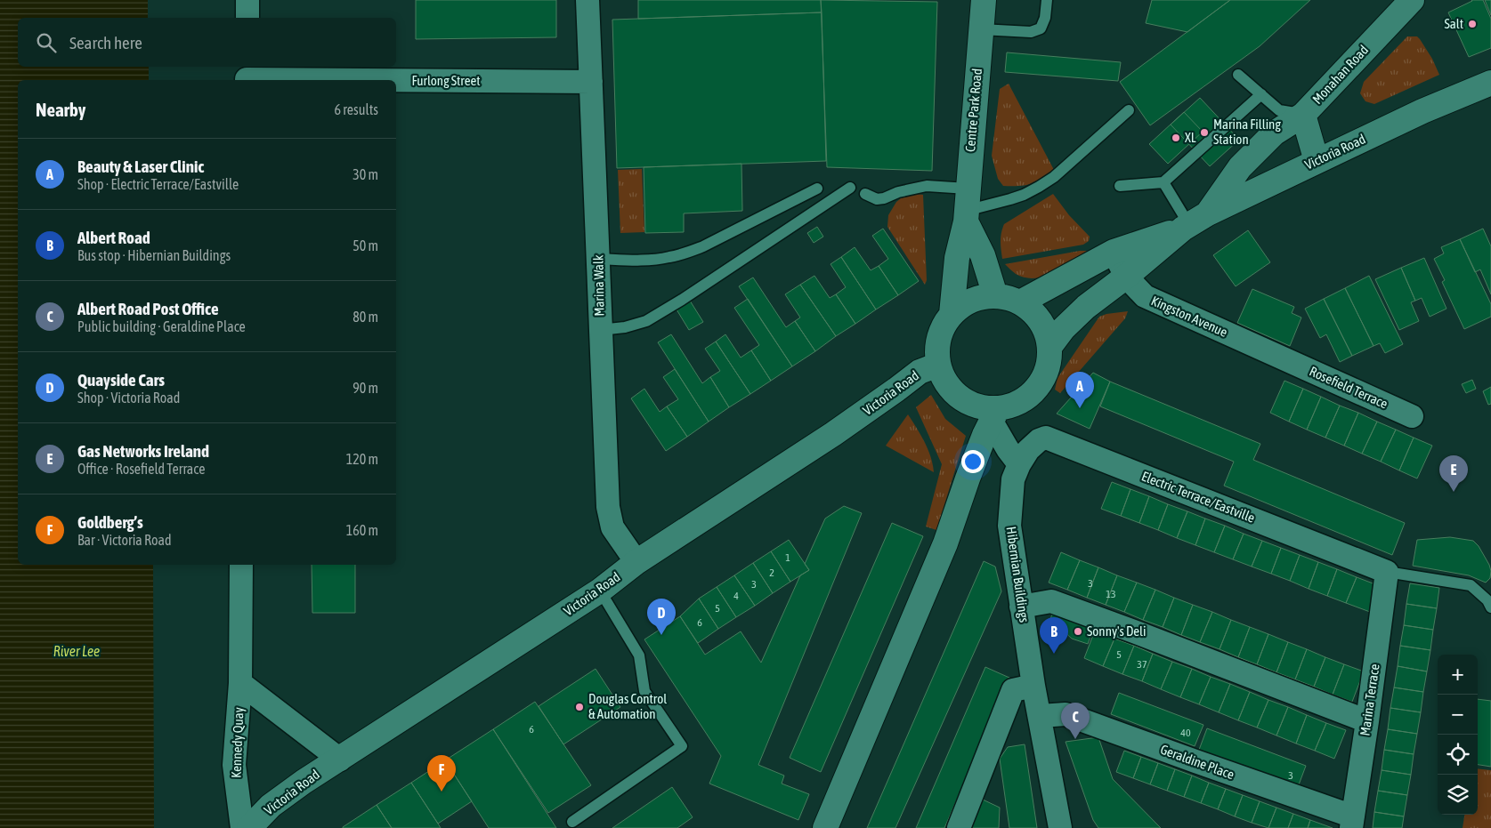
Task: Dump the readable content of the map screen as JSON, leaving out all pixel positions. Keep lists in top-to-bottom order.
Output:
{
  "streets": {
    "street": [
      "Monahan Road",
      "Furlong Street",
      "Centre Park Road",
      "Victoria Road",
      "Marina Walk",
      "Kingston Avenue",
      "Rosefield Terrace",
      "Electric Terrace/Eastville",
      "Hibernian Buildings",
      "Marina Terrace",
      "Kennedy Quay",
      "Geraldine Place"
    ]
  },
  "crossings": [
    ["Monahan Road", "Victoria Road"],
    ["Furlong Street", "Marina Walk"],
    ["Centre Park Road", "Victoria Road"],
    ["Victoria Road", "Marina Walk"],
    ["Victoria Road", "Kingston Avenue"],
    ["Victoria Road", "Kennedy Quay"],
    ["Kingston Avenue", "Rosefield Terrace"],
    ["Electric Terrace/Eastville", "Hibernian Buildings"],
    ["Electric Terrace/Eastville", "Marina Terrace"],
    ["Hibernian Buildings", "Geraldine Place"],
    ["Marina Terrace", "Geraldine Place"]
  ],
  "water": ["River Lee"],
  "places": [
    "Salt",
    "Marina Filling Station",
    "XL",
    "Sonny's Deli",
    "Douglas Control & Automation"
  ],
  "house_numbers": [
    "1",
    "2",
    "3",
    "3",
    "13",
    "4",
    "5",
    "6",
    "5",
    "37",
    "6",
    "40",
    "3"
  ],
  "page": {
    "search": "Search here",
    "heading": ["Nearby", "6 results"],
    "list": [
      {
        "mark": "A",
        "name": "Beauty & Laser Clinic",
        "note": "Shop · Electric Terrace/Eastville",
        "value": "30 m"
      },
      {
        "mark": "B",
        "name": "Albert Road",
        "note": "Bus stop · Hibernian Buildings",
        "value": "50 m"
      },
      {
        "mark": "C",
        "name": "Albert Road Post Office",
        "note": "Public building · Geraldine Place",
        "value": "80 m"
      },
      {
        "mark": "D",
        "name": "Quayside Cars",
        "note": "Shop · Victoria Road",
        "value": "90 m"
      },
      {
        "mark": "E",
        "name": "Gas Networks Ireland",
        "note": "Office · Rosefield Terrace",
        "value": "120 m"
      },
      {
        "mark": "F",
        "name": "Goldberg’s",
        "note": "Bar · Victoria Road",
        "value": "160 m"
      }
    ],
    "pins": [
      "A",
      "E",
      "D",
      "B",
      "C",
      "F"
    ],
    "map_buttons": ["+", "−"]
  }
}
